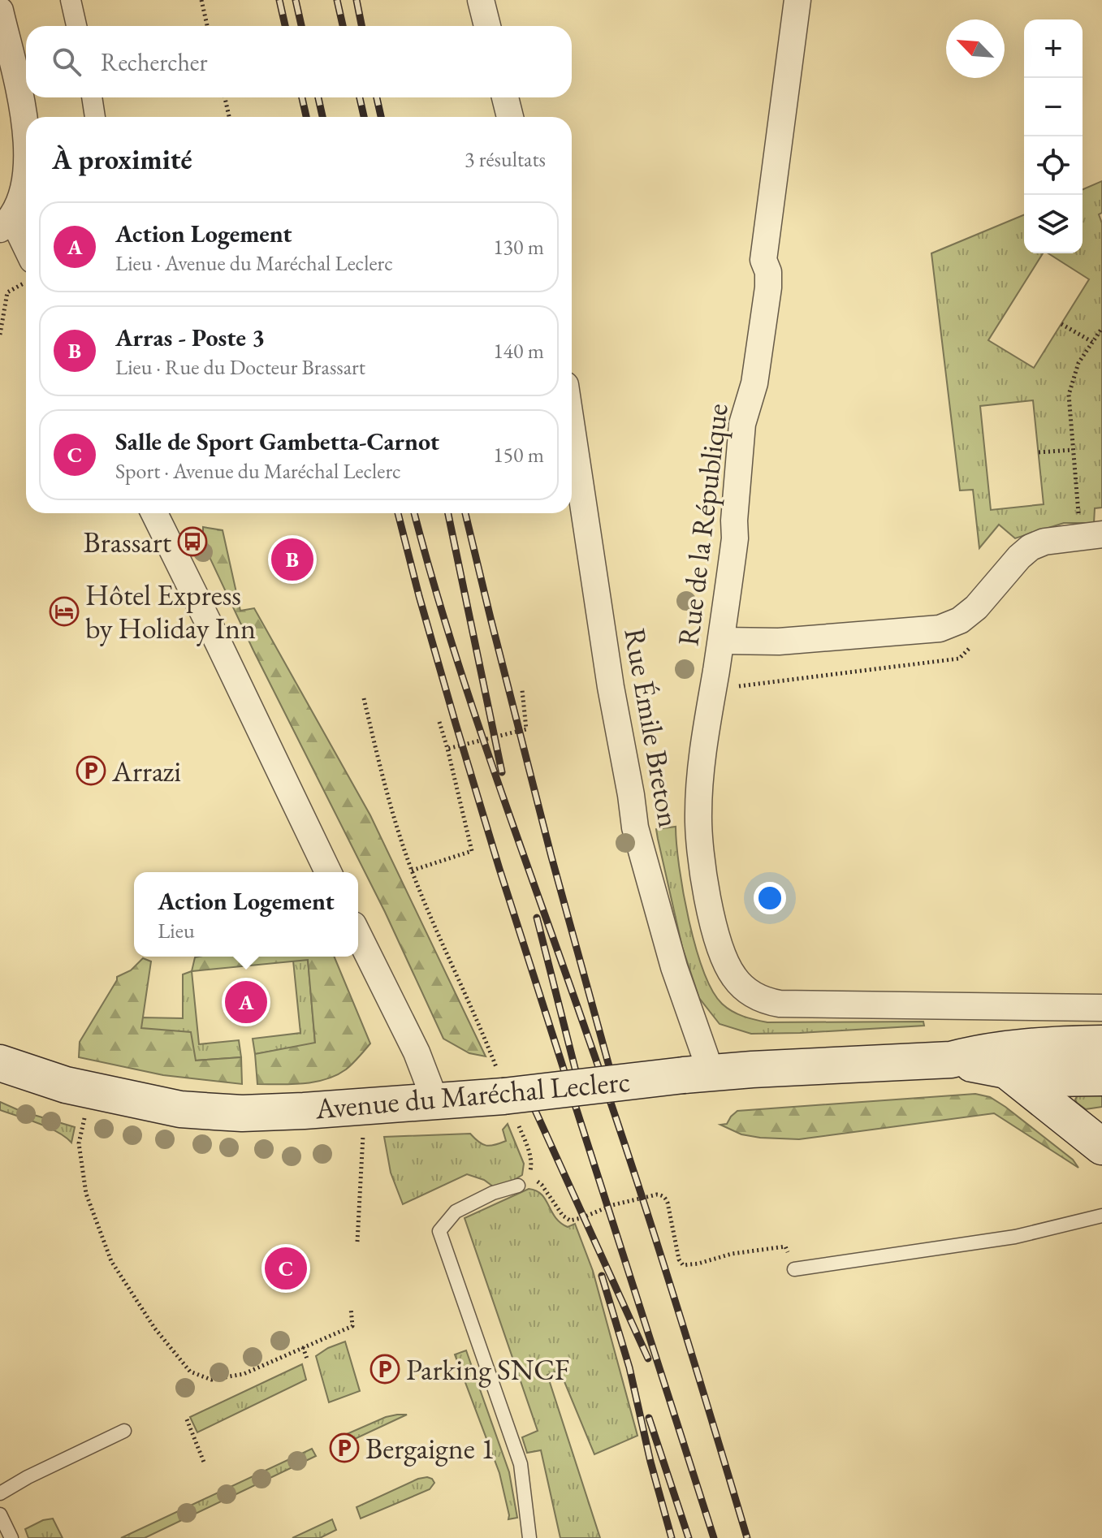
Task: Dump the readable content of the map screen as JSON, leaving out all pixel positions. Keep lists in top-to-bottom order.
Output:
{
  "streets": {
    "main road": ["Avenue du Maréchal Leclerc"],
    "street": ["Rue de la République", "Rue Émile Breton"]
  },
  "crossings": [
    ["Rue Émile Breton", "Avenue du Maréchal Leclerc"]
  ],
  "places": {
    "bus stop": ["Brassart"],
    "hotel": ["Hôtel Express by Holiday Inn"],
    "parking": ["Arrazi", "Parking SNCF", "Bergaigne 1"]
  },
  "north": "top left",
  "page": {
    "map_buttons": ["+", "−"],
    "search": "Rechercher",
    "heading": ["À proximité", "3 résultats"],
    "list": [
      {
        "mark": "A",
        "name": "Action Logement",
        "note": "Lieu · Avenue du Maréchal Leclerc",
        "value": "130 m"
      },
      {
        "mark": "B",
        "name": "Arras - Poste 3",
        "note": "Lieu · Rue du Docteur Brassart",
        "value": "140 m"
      },
      {
        "mark": "C",
        "name": "Salle de Sport Gambetta-Carnot",
        "note": "Sport · Avenue du Maréchal Leclerc",
        "value": "150 m"
      }
    ],
    "pins": ["B", "A", "C"],
    "popup": ["Action Logement", "Lieu"]
  }
}
